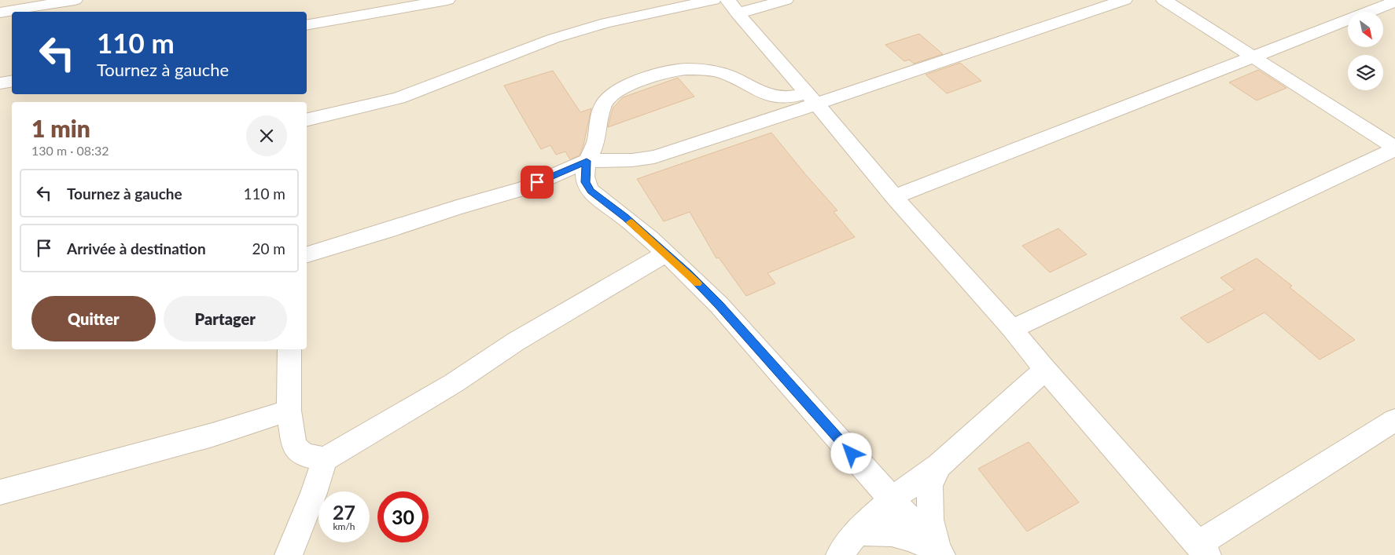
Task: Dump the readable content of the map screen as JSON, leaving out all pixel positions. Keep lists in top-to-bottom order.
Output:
{
  "north": "bottom right",
  "page": {
    "turn": ["110 m", "Tournez à gauche"],
    "heading": ["1 min", "130 m · 08:32"],
    "list": [
      {
        "name": "Tournez à gauche",
        "value": "110 m"
      },
      {
        "name": "Arrivée à destination",
        "value": "20 m"
      }
    ],
    "buttons": ["Quitter", "Partager"],
    "speed": "27 km/h",
    "limit": "30"
  }
}
